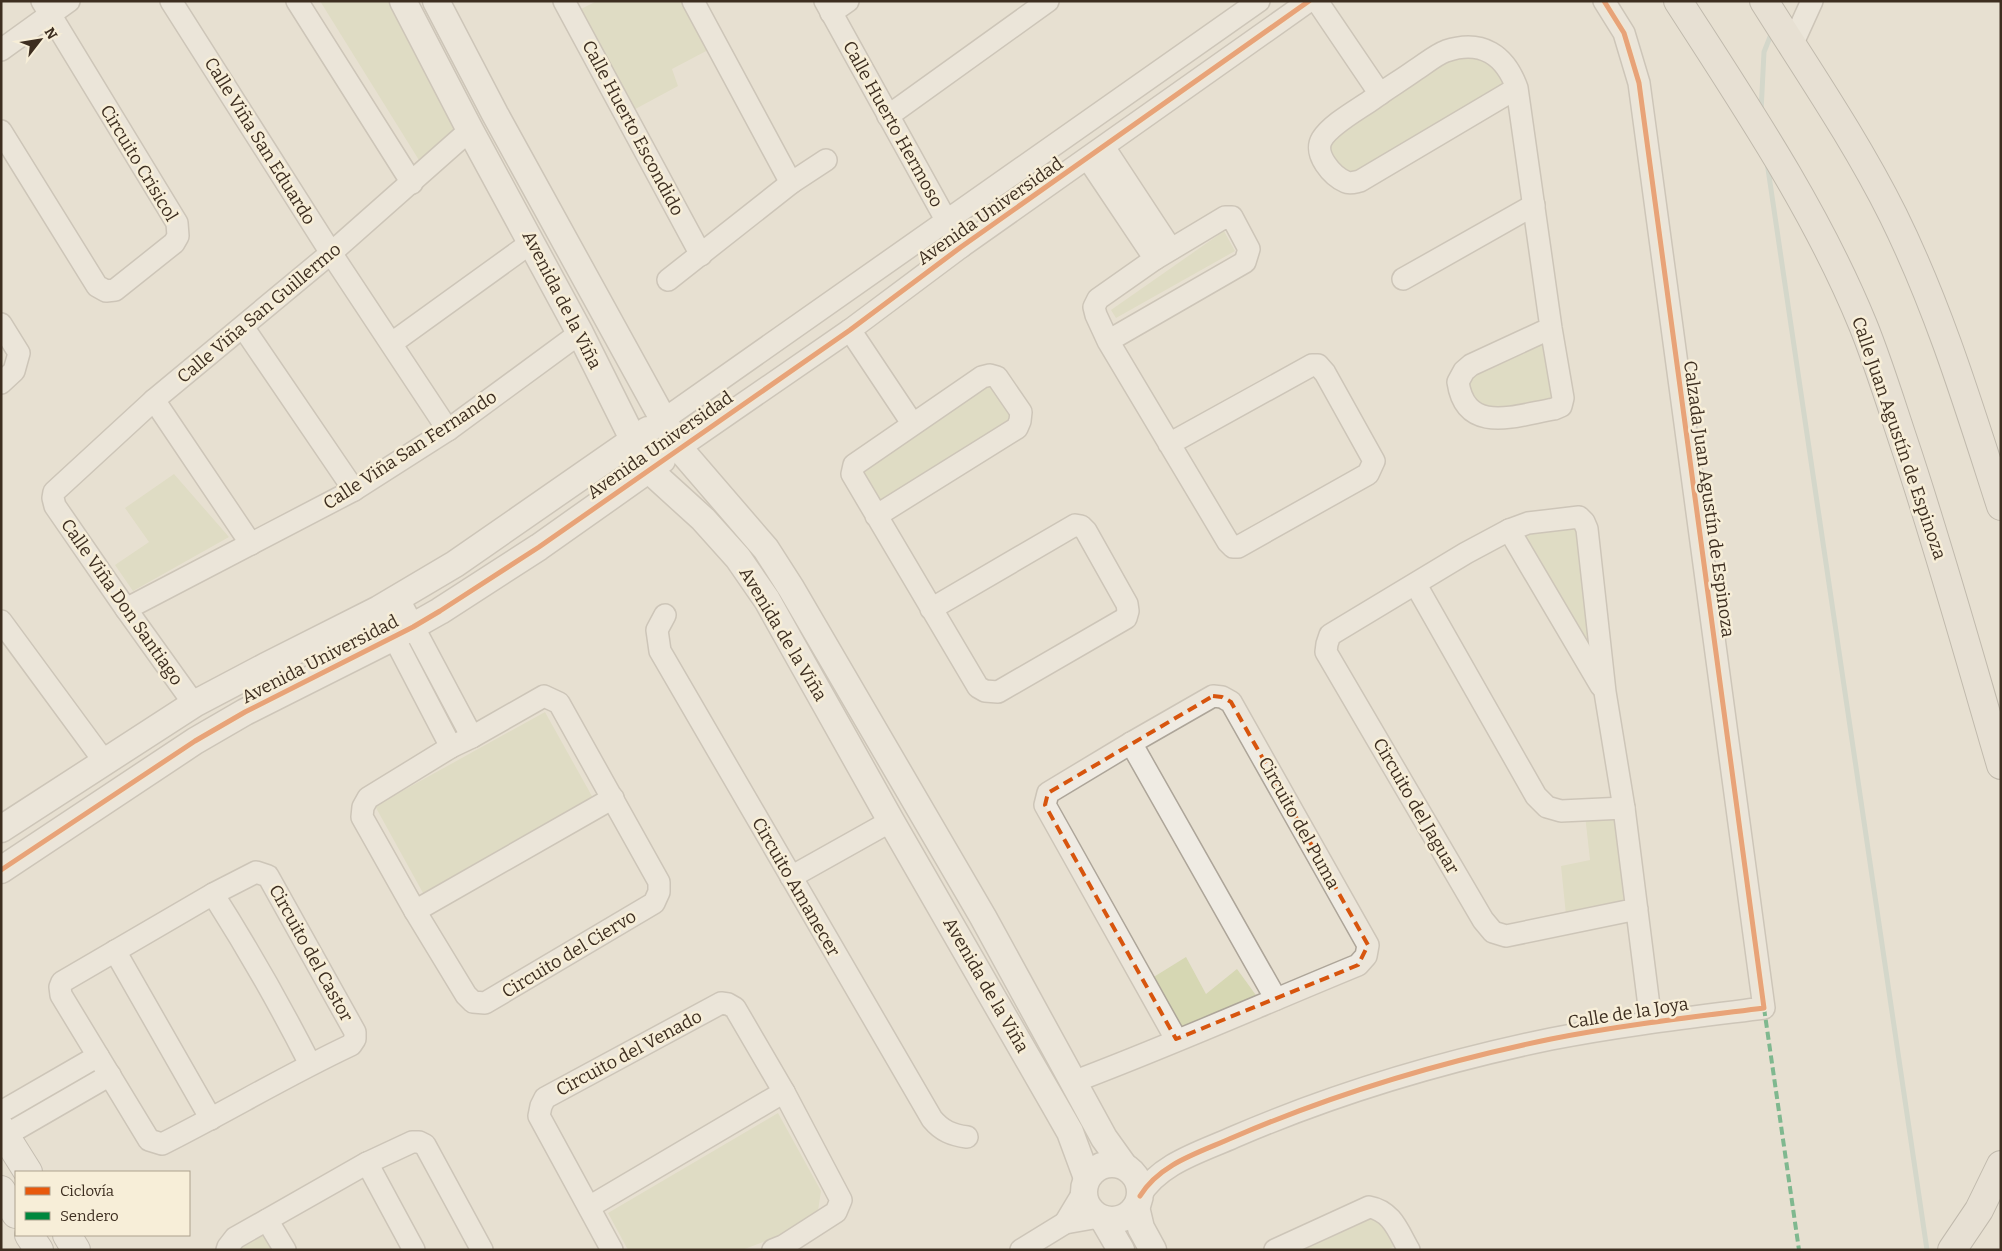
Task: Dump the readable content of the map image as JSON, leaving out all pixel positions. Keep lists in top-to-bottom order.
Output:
{
  "streets": {
    "main road": ["Calle Juan Agustín de Espinoza"],
    "street": [
      "Calle Huerto Hermoso",
      "Calle Huerto Escondido",
      "Calle Viña San Eduardo",
      "Circuito Crisicol",
      "Avenida Universidad",
      "Avenida de la Viña",
      "Calle Viña San Guillermo",
      "Calle Viña San Fernando",
      "Calzada Juan Agustín de Espinoza",
      "Calle Viña Don Santiago",
      "Circuito del Jaguar",
      "Circuito del Puma",
      "Circuito Amanecer",
      "Circuito del Castor",
      "Circuito del Ciervo",
      "Calle de la Joya",
      "Circuito del Venado"
    ]
  },
  "crossings": [
    ["Calle Huerto Hermoso", "Avenida Universidad"],
    ["Calle Viña San Eduardo", "Calle Viña San Guillermo"],
    ["Calle Viña San Eduardo", "Calle Viña San Fernando"],
    ["Avenida Universidad", "Avenida de la Viña"],
    ["Avenida Universidad", "Calle Viña Don Santiago"],
    ["Avenida de la Viña", "Calle Viña San Guillermo"],
    ["Avenida de la Viña", "Calle Viña San Fernando"],
    ["Avenida de la Viña", "Circuito del Puma"],
    ["Avenida de la Viña", "Calle de la Joya"],
    ["Calle Viña San Guillermo", "Calle Viña Don Santiago"],
    ["Calle Viña San Fernando", "Calle Viña Don Santiago"],
    ["Calzada Juan Agustín de Espinoza", "Calle de la Joya"],
    ["Circuito del Jaguar", "Calle de la Joya"]
  ],
  "legend": ["Ciclovía", "Sendero"],
  "north": "top right"
}
